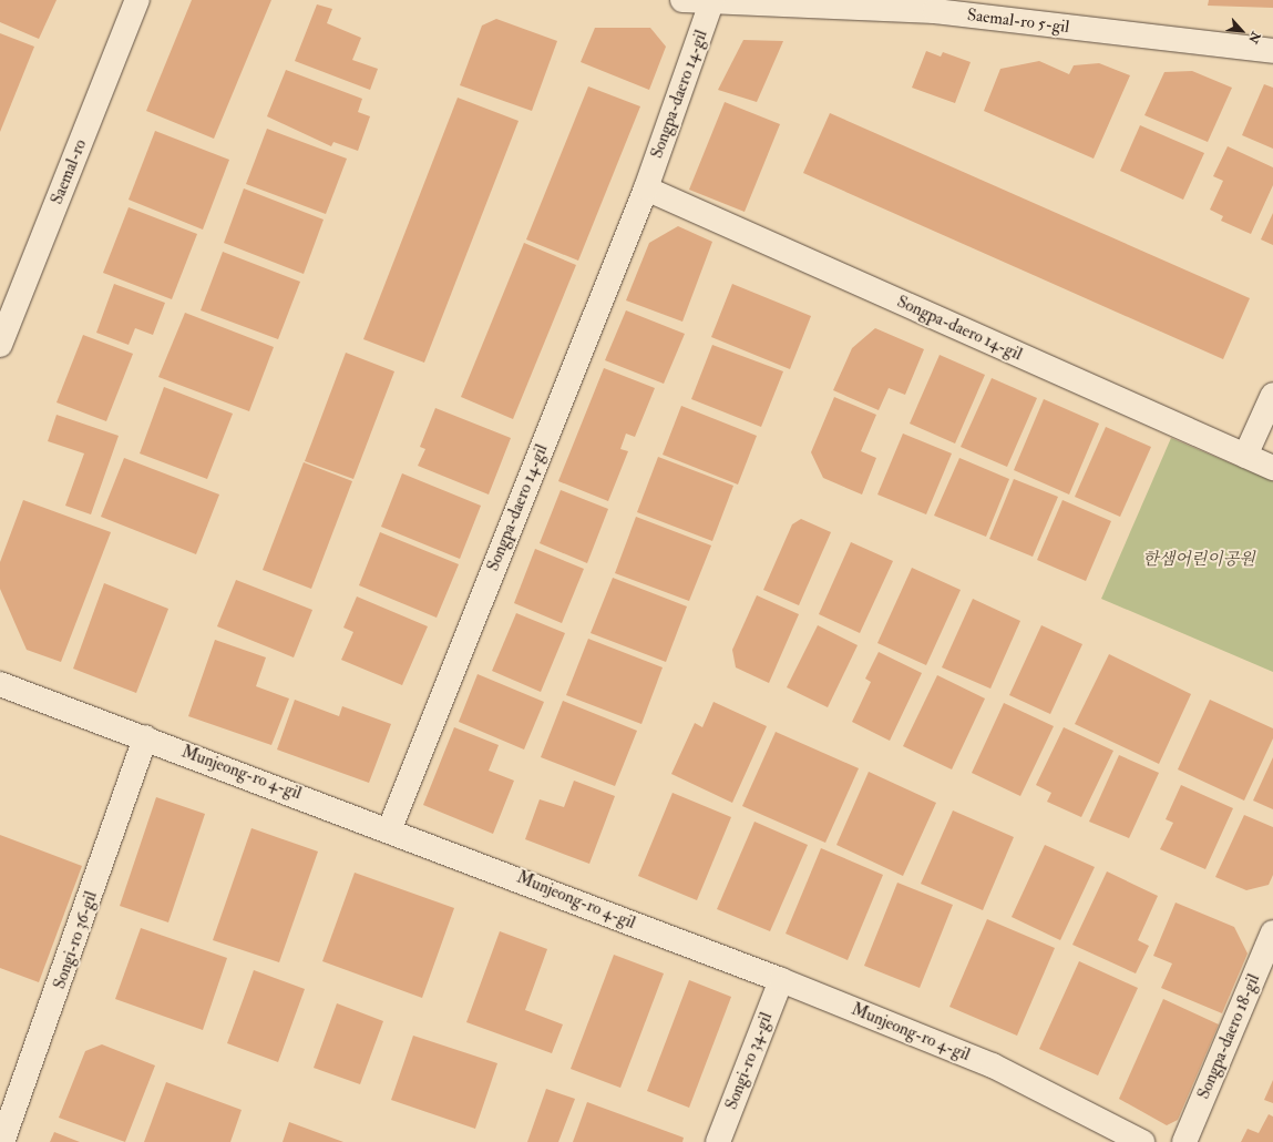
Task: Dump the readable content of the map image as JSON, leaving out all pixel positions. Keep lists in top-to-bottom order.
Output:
{
  "streets": {
    "street": [
      "Saemal-ro 5-gil",
      "Songpa-daero 14-gil",
      "Saemal-ro",
      "Munjeong-ro 4-gil",
      "Songi-ro 36-gil",
      "Songpa-daero 18-gil",
      "Songi-ro 34-gil"
    ]
  },
  "crossings": [
    ["Saemal-ro 5-gil", "Songpa-daero 14-gil"],
    ["Songpa-daero 14-gil", "Munjeong-ro 4-gil"],
    ["Munjeong-ro 4-gil", "Songi-ro 36-gil"],
    ["Munjeong-ro 4-gil", "Songi-ro 34-gil"]
  ],
  "parks": ["한샘어린이공원"],
  "north": "bottom right"
}
